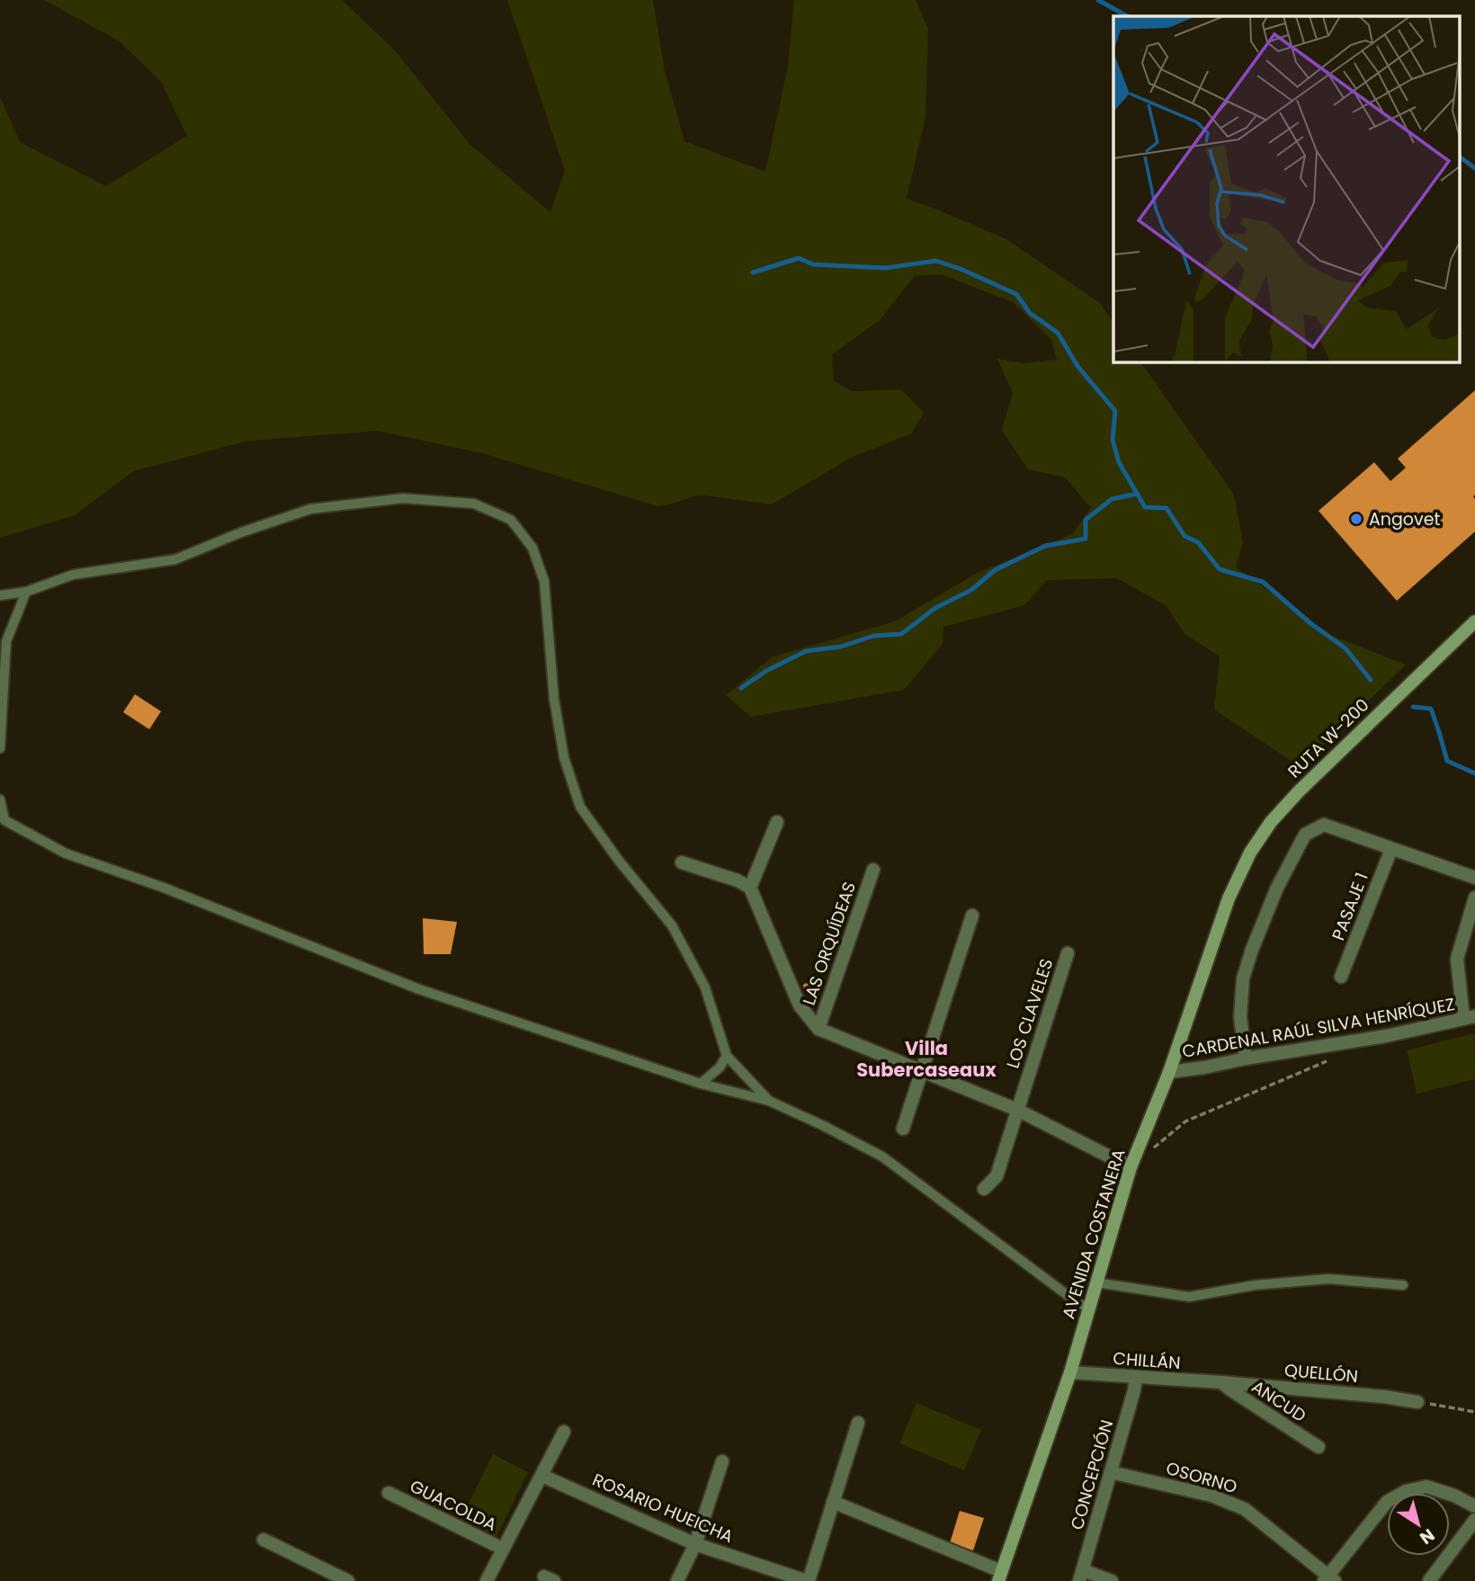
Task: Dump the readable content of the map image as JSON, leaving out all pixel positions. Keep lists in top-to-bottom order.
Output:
{
  "streets": {
    "street": [
      "RUTA W-200",
      "PASAJE 1",
      "LAS ORQUÍDEAS",
      "LOS CLAVELES",
      "CARDENAL RAÚL SILVA HENRÍQUEZ",
      "AVENIDA COSTANERA",
      "CHILLÁN",
      "QUELLÓN",
      "ANCUD",
      "CONCEPCIÓN",
      "OSORNO",
      "GUACOLDA",
      "ROSARIO HUEICHA"
    ]
  },
  "crossings": [
    ["RUTA W-200", "AVENIDA COSTANERA"],
    ["CARDENAL RAÚL SILVA HENRÍQUEZ", "AVENIDA COSTANERA"],
    ["AVENIDA COSTANERA", "CHILLÁN"],
    ["CHILLÁN", "QUELLÓN"],
    ["CHILLÁN", "ANCUD"],
    ["CHILLÁN", "CONCEPCIÓN"],
    ["QUELLÓN", "ANCUD"],
    ["CONCEPCIÓN", "OSORNO"]
  ],
  "districts": ["Villa Subercaseaux"],
  "places": ["Angovet"],
  "north": "bottom right"
}
